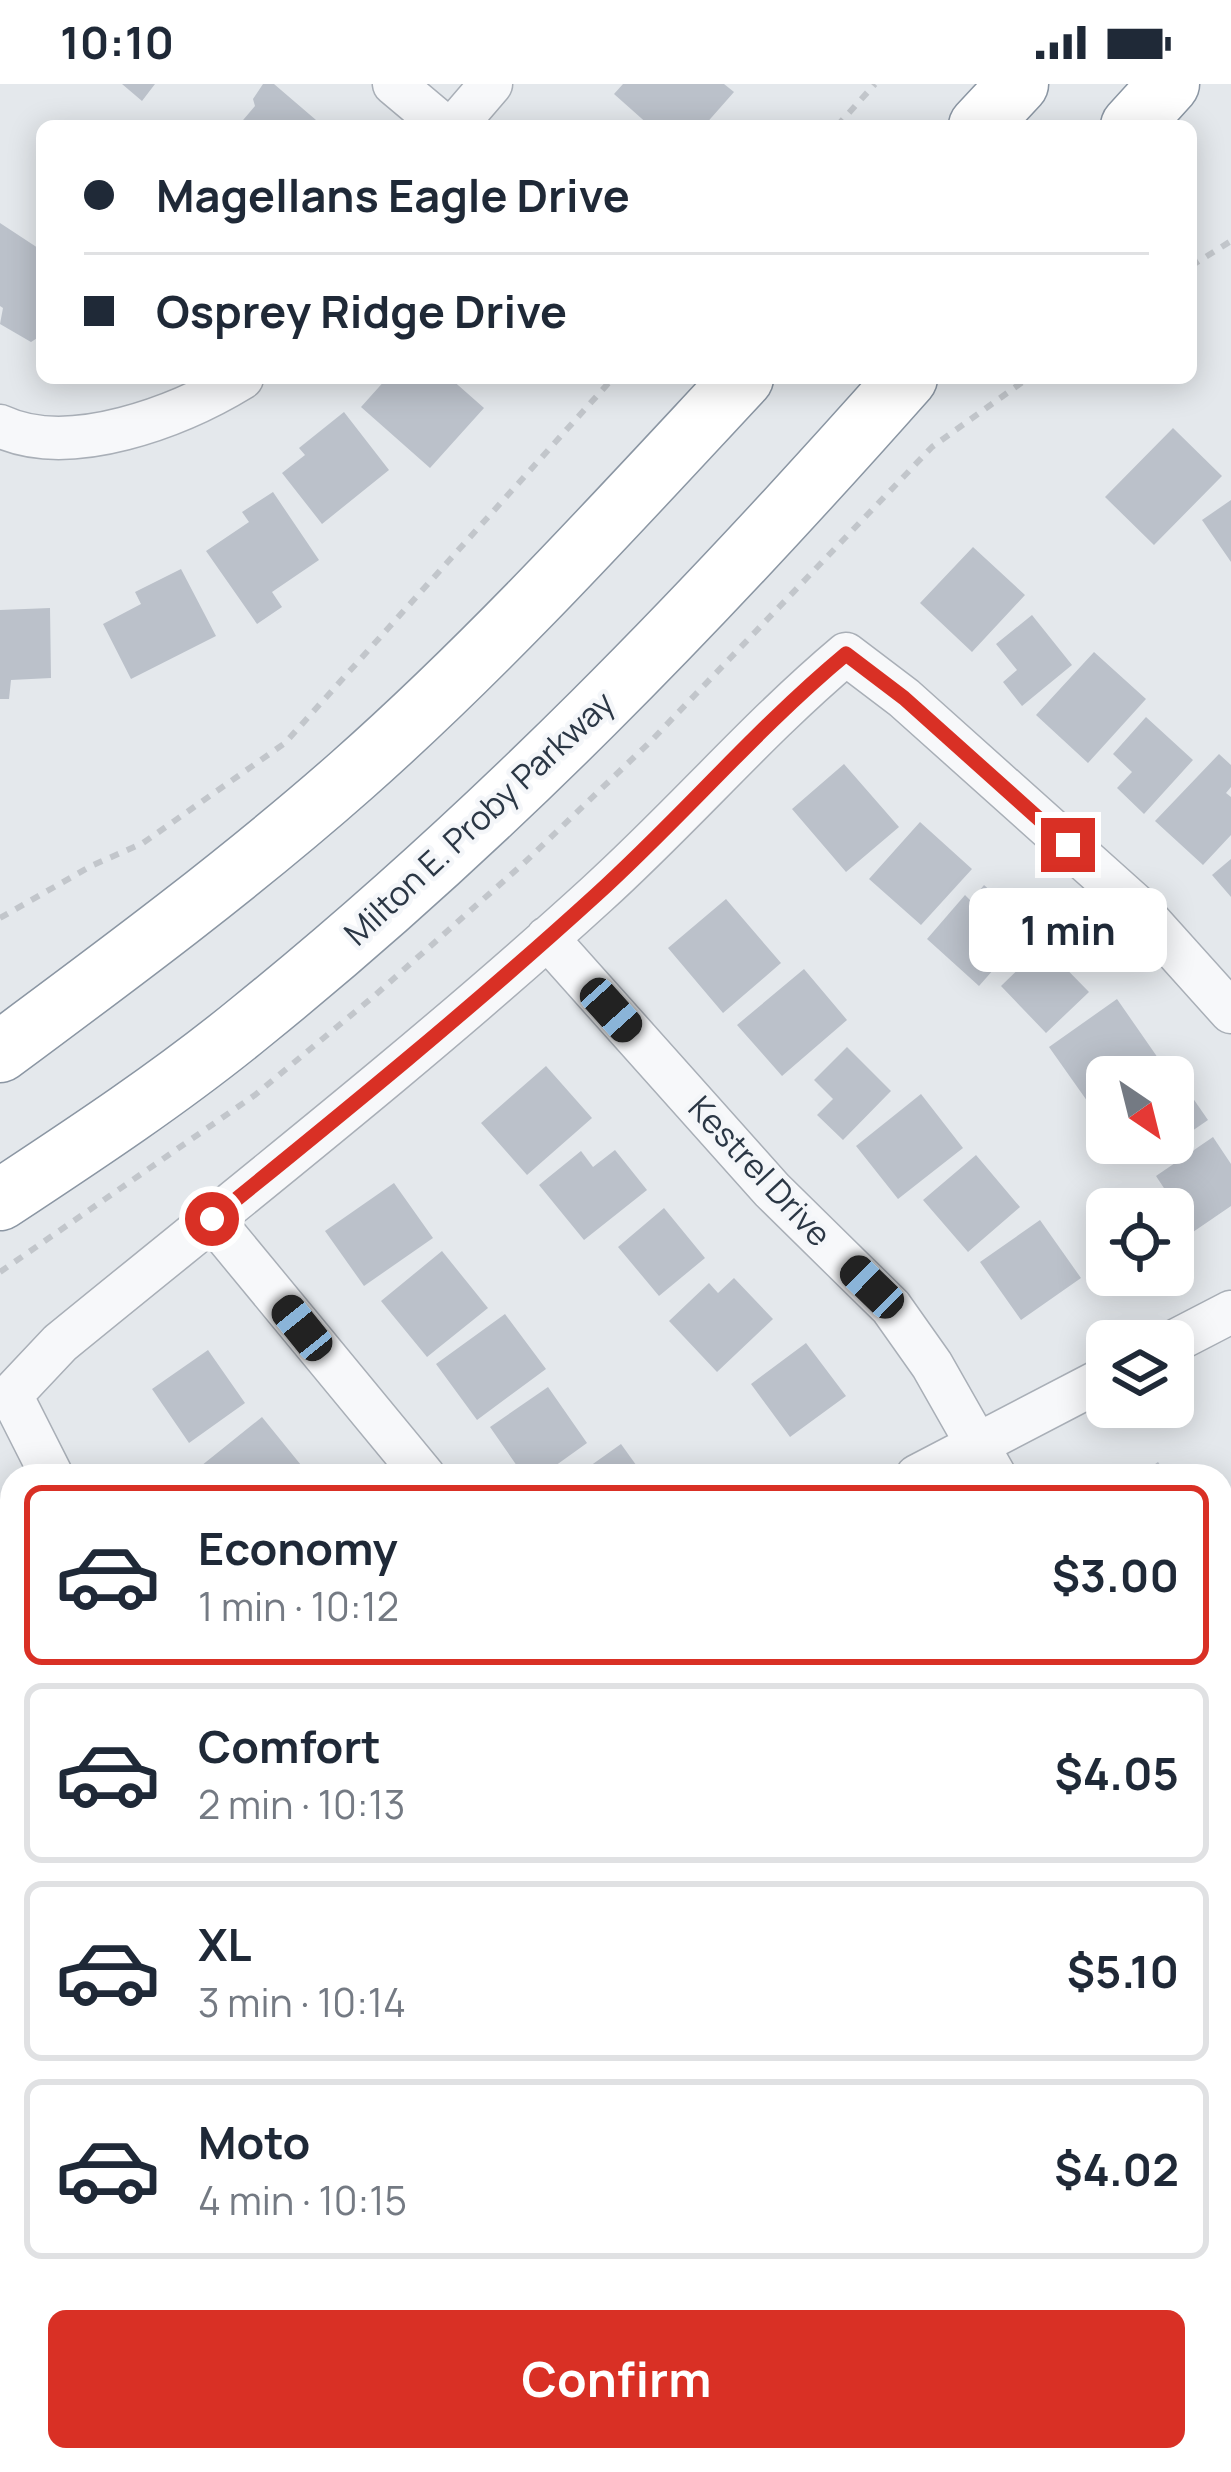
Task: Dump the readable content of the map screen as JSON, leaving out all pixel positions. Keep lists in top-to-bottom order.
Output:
{
  "streets": {
    "highway": ["Milton E. Proby Parkway"],
    "street": ["Kestrel Drive"]
  },
  "north": "bottom right",
  "page": {
    "status": "10:10",
    "banner": ["Magellans Eagle Drive", "Osprey Ridge Drive"],
    "bubble": "1 min",
    "list": [
      {
        "name": "Economy",
        "note": "1 min · 10:12",
        "value": "$3.00"
      },
      {
        "name": "Comfort",
        "note": "2 min · 10:13",
        "value": "$4.05"
      },
      {
        "name": "XL",
        "note": "3 min · 10:14",
        "value": "$5.10"
      },
      {
        "name": "Moto",
        "note": "4 min · 10:15",
        "value": "$4.02"
      }
    ],
    "buttons": "Confirm"
  }
}
